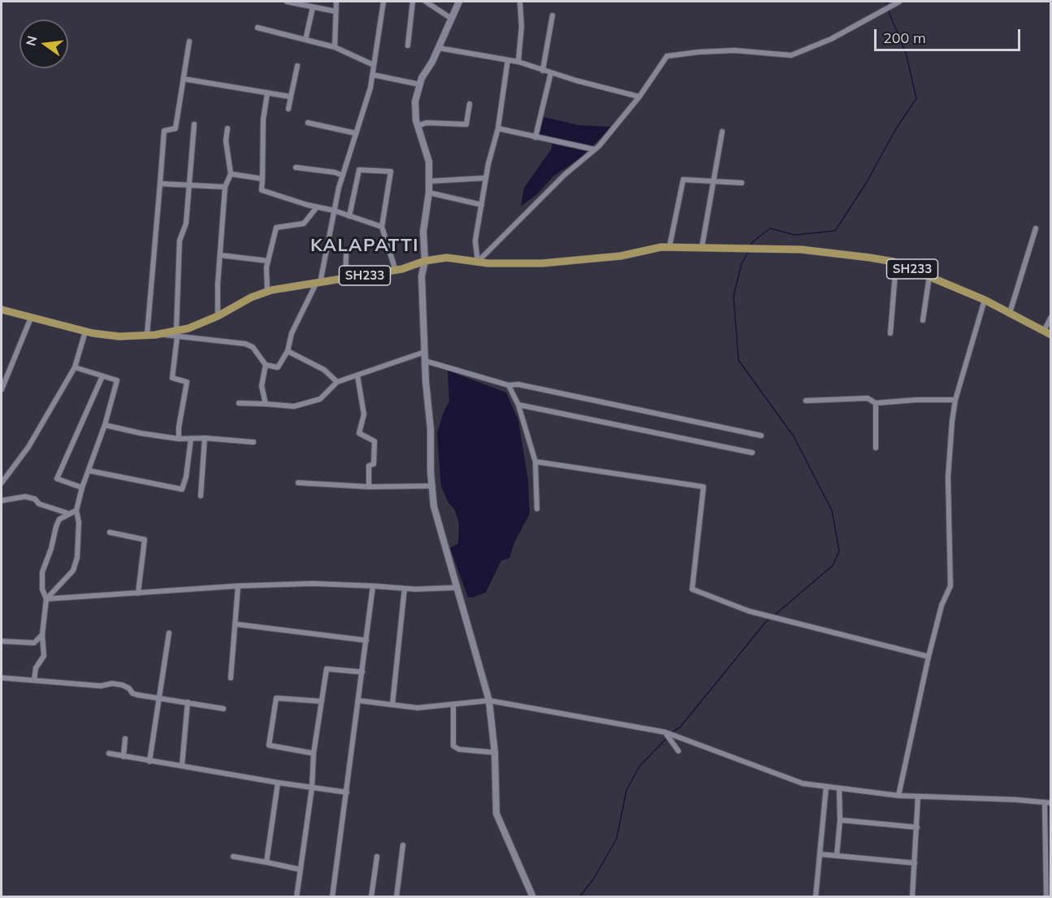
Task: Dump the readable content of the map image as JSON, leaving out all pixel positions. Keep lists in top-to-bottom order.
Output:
{
  "streets": {
    "main road": ["SH233"]
  },
  "districts": ["KALAPATTI"],
  "scale_bar": "200 m",
  "north": "left"
}
